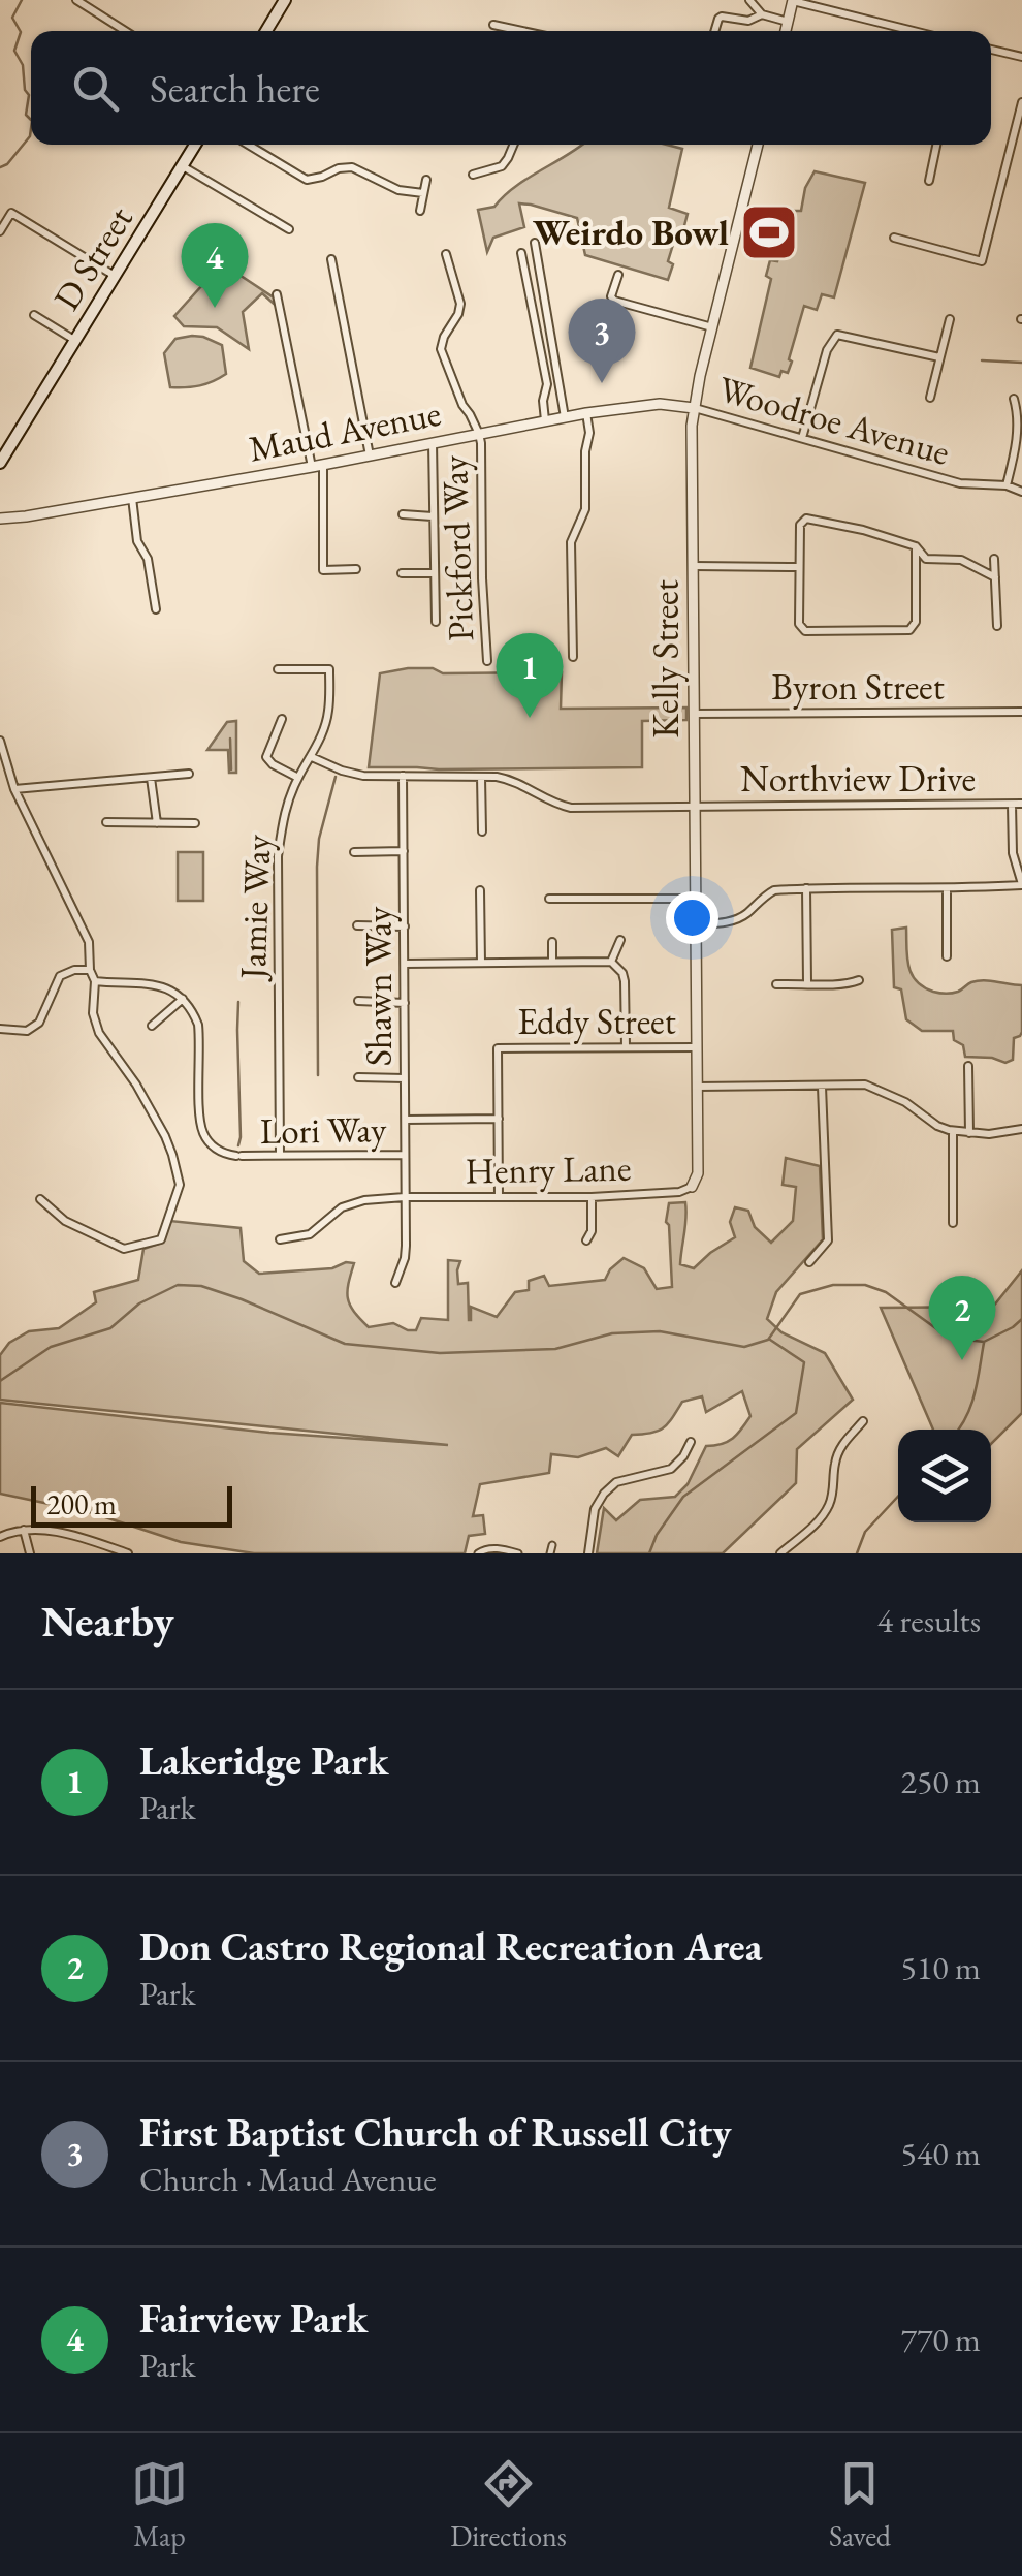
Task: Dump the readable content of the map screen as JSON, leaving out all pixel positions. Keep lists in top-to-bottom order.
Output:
{
  "streets": {
    "main road": ["D Street"],
    "street": [
      "Woodroe Avenue",
      "Maud Avenue",
      "Pickford Way",
      "Kelly Street",
      "Byron Street",
      "Northview Drive",
      "Jamie Way",
      "Shawn Way",
      "Eddy Street",
      "Lori Way",
      "Henry Lane"
    ]
  },
  "crossings": [
    ["Woodroe Avenue", "Maud Avenue"],
    ["Woodroe Avenue", "Kelly Street"],
    ["Maud Avenue", "Pickford Way"],
    ["Maud Avenue", "Kelly Street"],
    ["Kelly Street", "Byron Street"],
    ["Kelly Street", "Northview Drive"],
    ["Kelly Street", "Eddy Street"],
    ["Kelly Street", "Henry Lane"],
    ["Northview Drive", "Jamie Way"],
    ["Northview Drive", "Shawn Way"],
    ["Jamie Way", "Lori Way"],
    ["Shawn Way", "Lori Way"],
    ["Shawn Way", "Henry Lane"]
  ],
  "places": {
    "sports": ["Weirdo Bowl"]
  },
  "scale_bar": "200 m",
  "page": {
    "search": "Search here",
    "pins": [
      "4",
      "3",
      "1",
      "2"
    ],
    "scale": "200 m",
    "heading": ["Nearby", "4 results"],
    "list": [
      {
        "mark": "1",
        "name": "Lakeridge Park",
        "note": "Park",
        "value": "250 m"
      },
      {
        "mark": "2",
        "name": "Don Castro Regional Recreation Area",
        "note": "Park",
        "value": "510 m"
      },
      {
        "mark": "3",
        "name": "First Baptist Church of Russell City",
        "note": "Church · Maud Avenue",
        "value": "540 m"
      },
      {
        "mark": "4",
        "name": "Fairview Park",
        "note": "Park",
        "value": "770 m"
      }
    ],
    "nav": ["Map", "Directions", "Saved"]
  }
}
